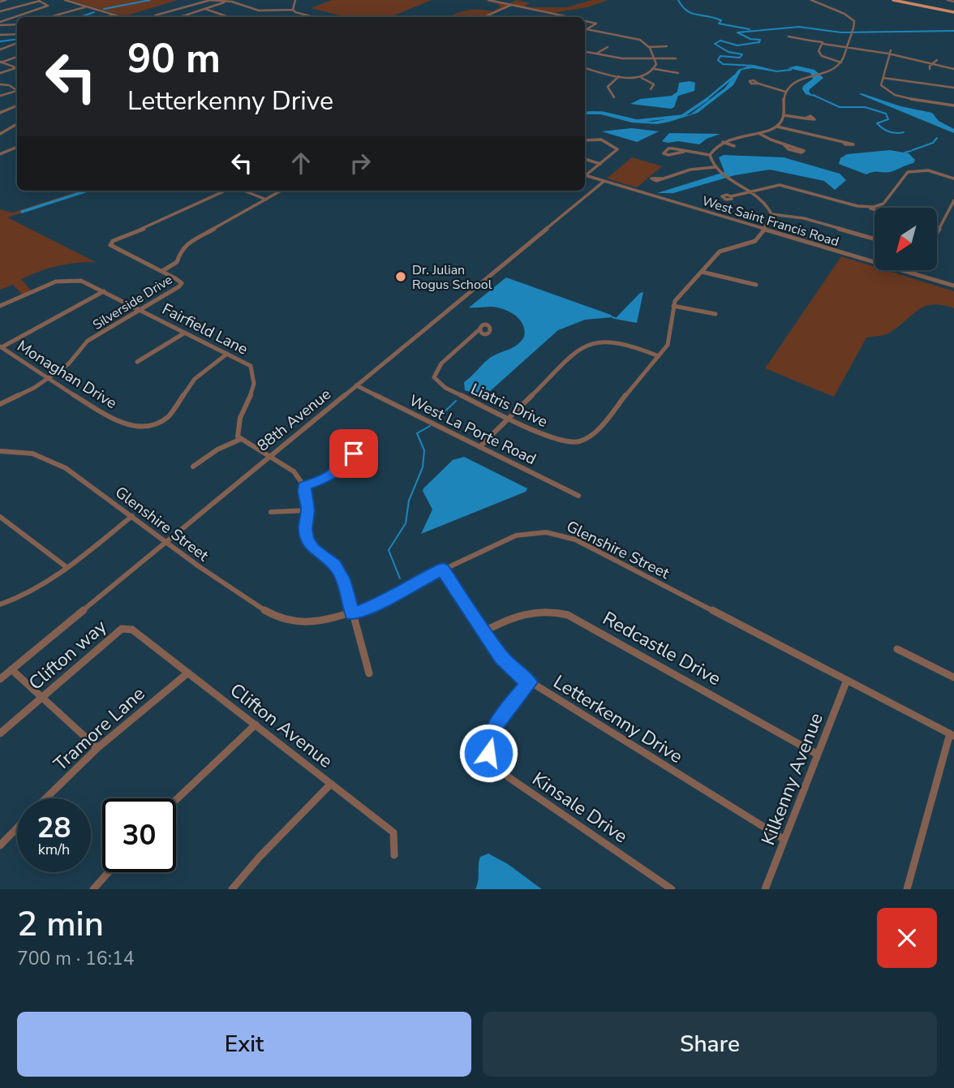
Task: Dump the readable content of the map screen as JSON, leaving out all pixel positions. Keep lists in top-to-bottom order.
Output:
{
  "streets": {
    "street": [
      "West Saint Francis Road",
      "Silverside Drive",
      "Fairfield Lane",
      "Monaghan Drive",
      "Liatris Drive",
      "88th Avenue",
      "West La Porte Road",
      "Glenshire Street",
      "Redcastle Drive",
      "Clifton way",
      "Letterkenny Drive",
      "Clifton Avenue",
      "Tramore Lane",
      "Kilkenny Avenue",
      "Kinsale Drive"
    ]
  },
  "crossings": [
    ["West Saint Francis Road", "88th Avenue"],
    ["Silverside Drive", "Fairfield Lane"],
    ["Silverside Drive", "Monaghan Drive"],
    ["Fairfield Lane", "Monaghan Drive"],
    ["88th Avenue", "West La Porte Road"],
    ["88th Avenue", "Glenshire Street"],
    ["Glenshire Street", "Letterkenny Drive"],
    ["Glenshire Street", "Kilkenny Avenue"],
    ["Redcastle Drive", "Letterkenny Drive"],
    ["Redcastle Drive", "Kilkenny Avenue"],
    ["Clifton way", "Clifton Avenue"],
    ["Letterkenny Drive", "Kilkenny Avenue"],
    ["Letterkenny Drive", "Kinsale Drive"],
    ["Clifton Avenue", "Tramore Lane"]
  ],
  "places": ["Dr. Julian Rogus School"],
  "north": "bottom left",
  "page": {
    "turn": ["90 m", "Letterkenny Drive"],
    "speed": "28 km/h",
    "limit": "30",
    "heading": ["2 min", "700 m · 16:14"],
    "buttons": ["Exit", "Share"]
  }
}
